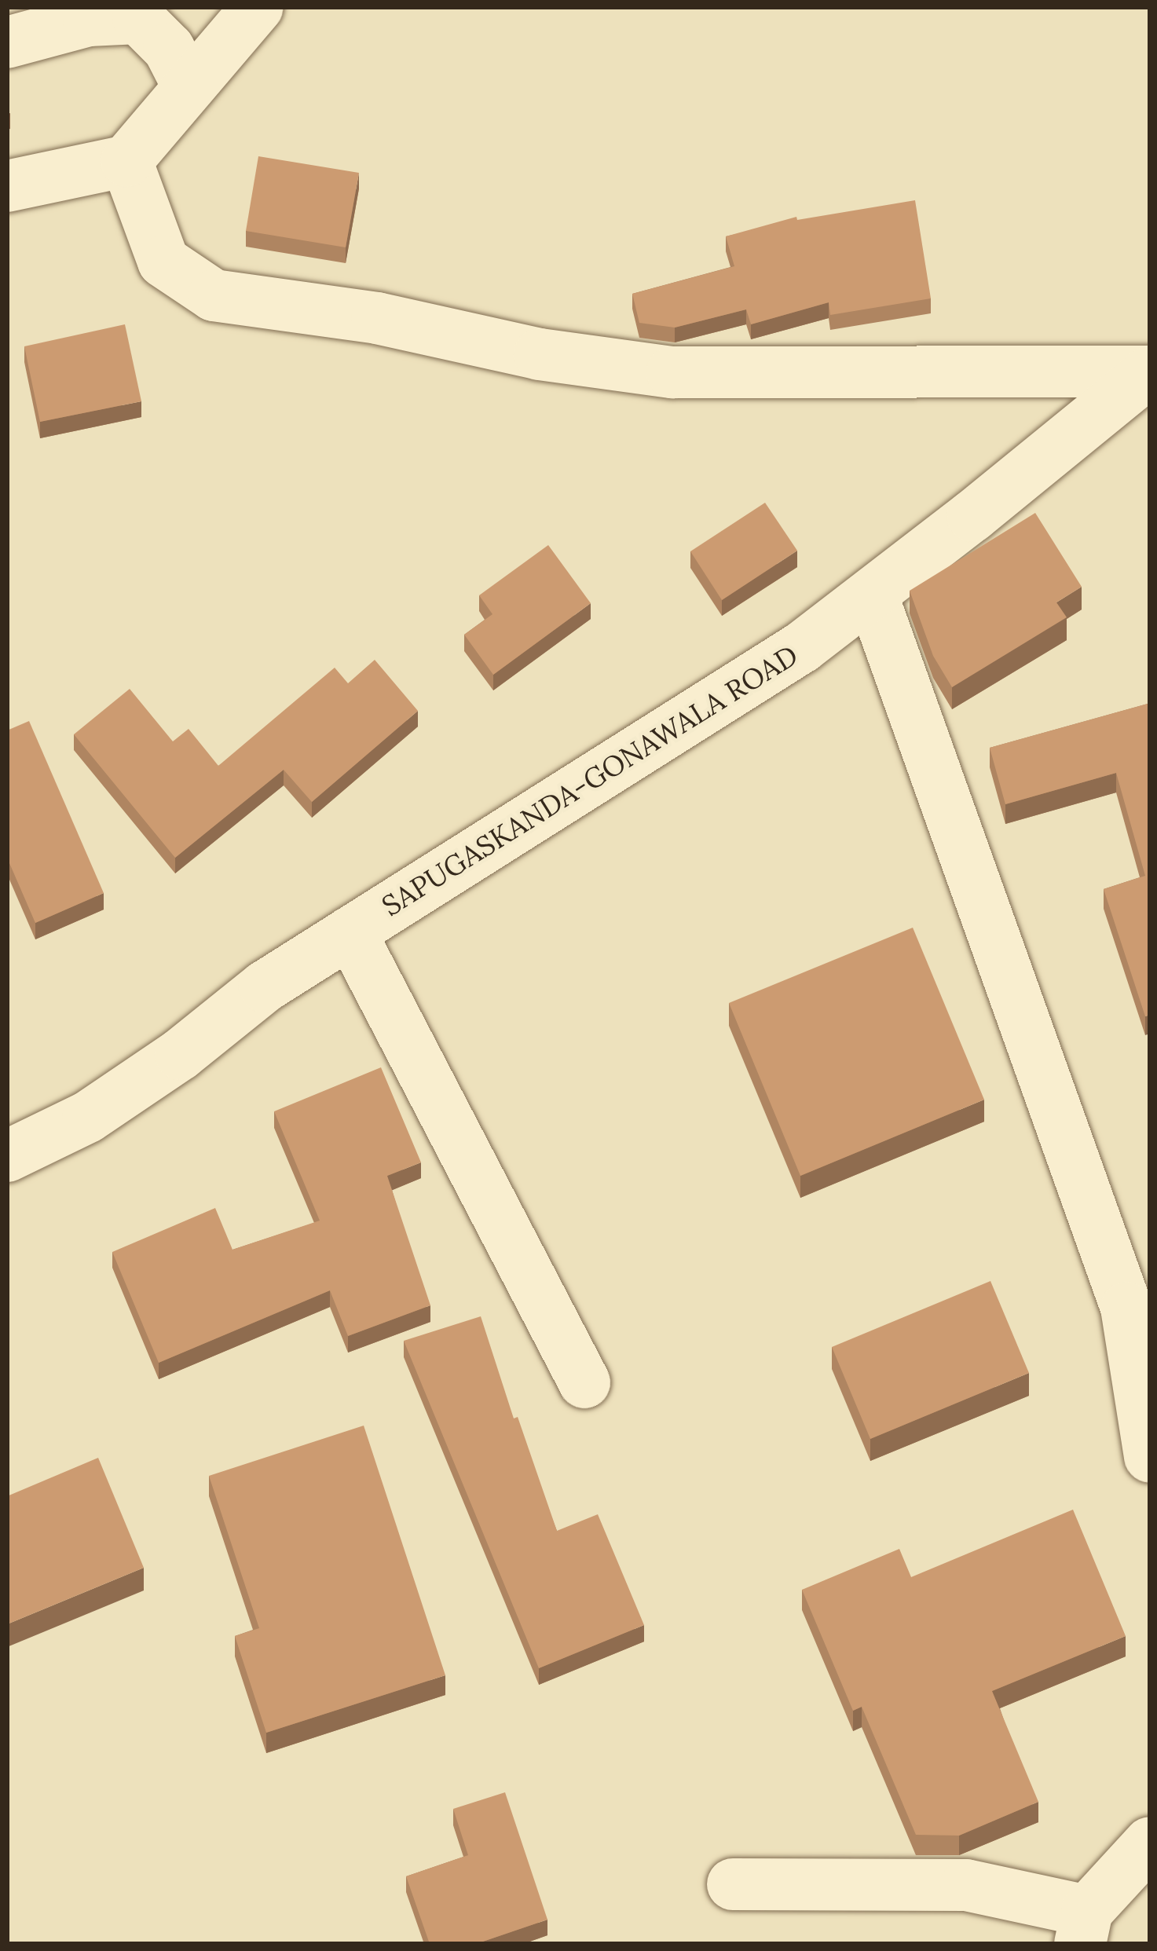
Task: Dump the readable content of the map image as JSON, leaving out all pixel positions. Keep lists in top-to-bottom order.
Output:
{
  "streets": {
    "street": ["SAPUGASKANDA-GONAWALA ROAD"]
  }
}
